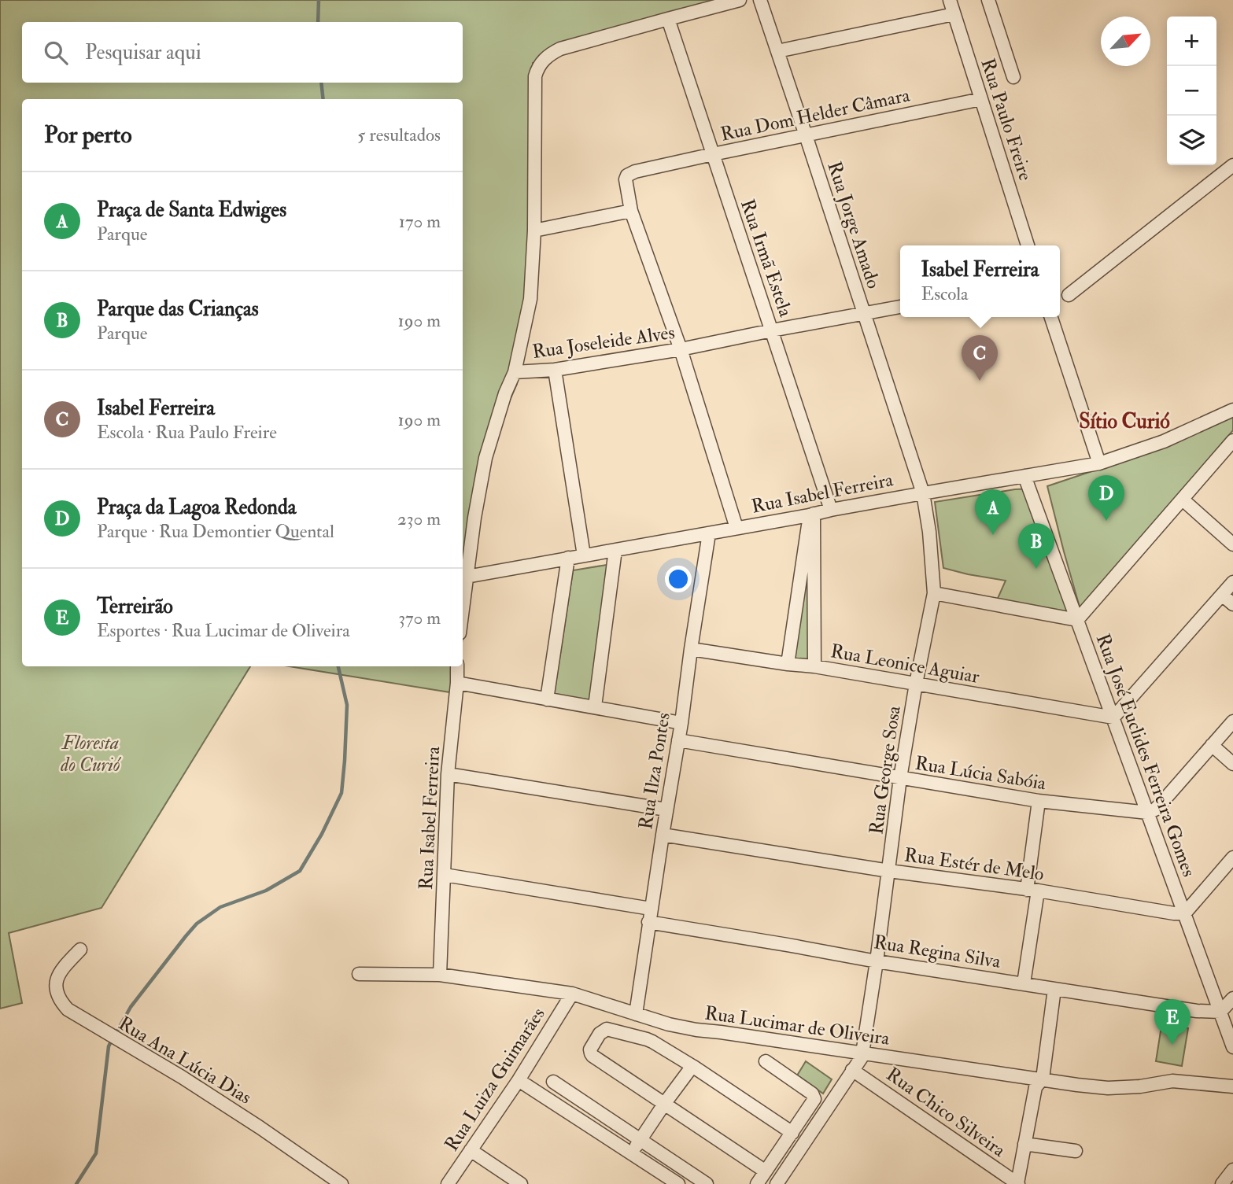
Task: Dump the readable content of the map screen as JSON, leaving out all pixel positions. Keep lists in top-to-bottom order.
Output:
{
  "streets": {
    "street": [
      "Rua Dom Helder Câmara",
      "Rua Paulo Freire",
      "Rua Jorge Amado",
      "Rua Irmã Estela",
      "Rua Joseleide Alves",
      "Rua Isabel Ferreira",
      "Rua Leonice Aguiar",
      "Rua José Euclides Ferreira Gomes",
      "Rua George Sosa",
      "Rua Ilza Pontes",
      "Rua Lúcia Sabóia",
      "Rua Estér de Melo",
      "Rua Regina Silva",
      "Rua Lucimar de Oliveira",
      "Rua Ana Lúcia Dias",
      "Rua Luiza Guimarães",
      "Rua Chico Silveira"
    ]
  },
  "crossings": [
    ["Rua Dom Helder Câmara", "Rua Paulo Freire"],
    ["Rua Dom Helder Câmara", "Rua Jorge Amado"],
    ["Rua Dom Helder Câmara", "Rua Irmã Estela"],
    ["Rua Jorge Amado", "Rua Joseleide Alves"],
    ["Rua Jorge Amado", "Rua Isabel Ferreira"],
    ["Rua Jorge Amado", "Rua George Sosa"],
    ["Rua Irmã Estela", "Rua Joseleide Alves"],
    ["Rua Irmã Estela", "Rua Isabel Ferreira"],
    ["Rua Joseleide Alves", "Rua Isabel Ferreira"],
    ["Rua Isabel Ferreira", "Rua José Euclides Ferreira Gomes"],
    ["Rua Isabel Ferreira", "Rua George Sosa"],
    ["Rua Isabel Ferreira", "Rua Ilza Pontes"],
    ["Rua Isabel Ferreira", "Rua Lucimar de Oliveira"],
    ["Rua Leonice Aguiar", "Rua José Euclides Ferreira Gomes"],
    ["Rua Leonice Aguiar", "Rua George Sosa"],
    ["Rua Leonice Aguiar", "Rua Ilza Pontes"],
    ["Rua José Euclides Ferreira Gomes", "Rua Lúcia Sabóia"],
    ["Rua José Euclides Ferreira Gomes", "Rua Estér de Melo"],
    ["Rua José Euclides Ferreira Gomes", "Rua Regina Silva"],
    ["Rua George Sosa", "Rua Lúcia Sabóia"],
    ["Rua George Sosa", "Rua Estér de Melo"],
    ["Rua George Sosa", "Rua Regina Silva"],
    ["Rua George Sosa", "Rua Lucimar de Oliveira"],
    ["Rua Ilza Pontes", "Rua Lúcia Sabóia"],
    ["Rua Ilza Pontes", "Rua Estér de Melo"],
    ["Rua Ilza Pontes", "Rua Regina Silva"],
    ["Rua Ilza Pontes", "Rua Lucimar de Oliveira"],
    ["Rua Lucimar de Oliveira", "Rua Luiza Guimarães"]
  ],
  "districts": ["Sítio Curió"],
  "parks": ["Floresta do Curió"],
  "north": "top right",
  "page": {
    "map_buttons": ["+", "−"],
    "search": "Pesquisar aqui",
    "heading": ["Por perto", "5 resultados"],
    "list": [
      {
        "mark": "A",
        "name": "Praça de Santa Edwiges",
        "note": "Parque",
        "value": "170 m"
      },
      {
        "mark": "B",
        "name": "Parque das Crianças",
        "note": "Parque",
        "value": "190 m"
      },
      {
        "mark": "C",
        "name": "Isabel Ferreira",
        "note": "Escola · Rua Paulo Freire",
        "value": "190 m"
      },
      {
        "mark": "D",
        "name": "Praça da Lagoa Redonda",
        "note": "Parque · Rua Demontier Quental",
        "value": "230 m"
      },
      {
        "mark": "E",
        "name": "Terreirão",
        "note": "Esportes · Rua Lucimar de Oliveira",
        "value": "370 m"
      }
    ],
    "popup": ["Isabel Ferreira", "Escola"],
    "pins": [
      "C",
      "D",
      "A",
      "B",
      "E"
    ]
  }
}
